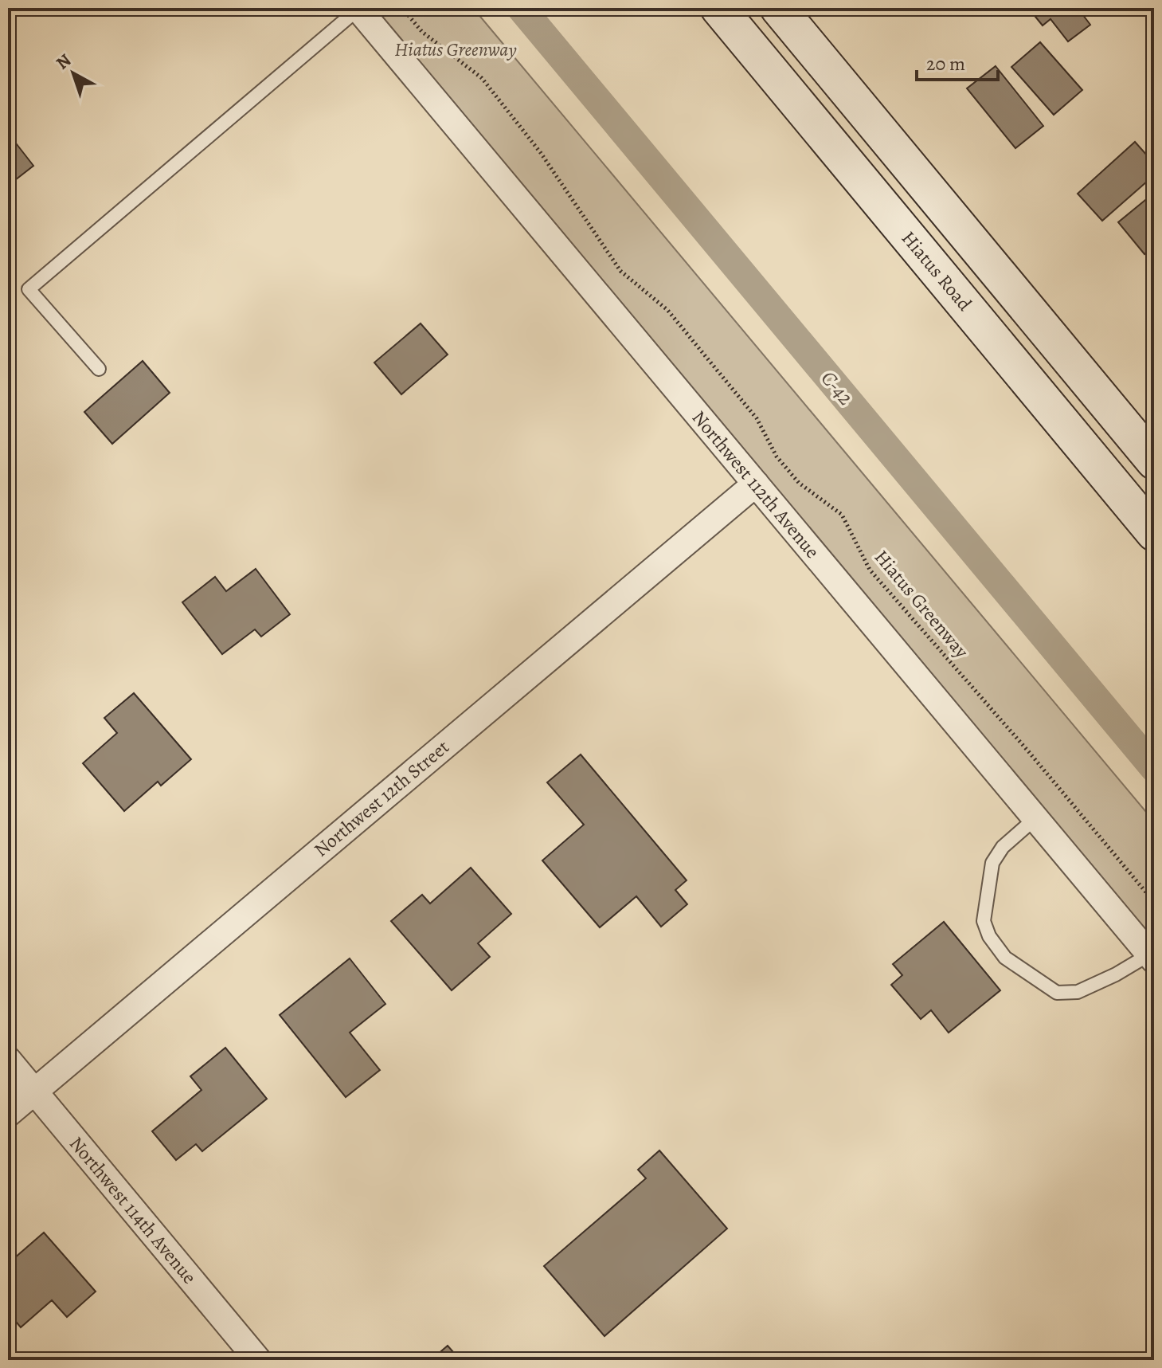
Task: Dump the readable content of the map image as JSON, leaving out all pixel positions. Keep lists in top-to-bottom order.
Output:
{
  "streets": {
    "main road": ["Hiatus Road"],
    "street": ["Northwest 112th Avenue", "Northwest 12th Street", "Northwest 114th Avenue"],
    "path": ["Hiatus Greenway"]
  },
  "crossings": [
    ["Northwest 112th Avenue", "Northwest 12th Street"],
    ["Northwest 12th Street", "Northwest 114th Avenue"]
  ],
  "water": ["C-42"],
  "parks": ["Hiatus Greenway"],
  "scale_bar": "20 m",
  "north": "top left"
}
